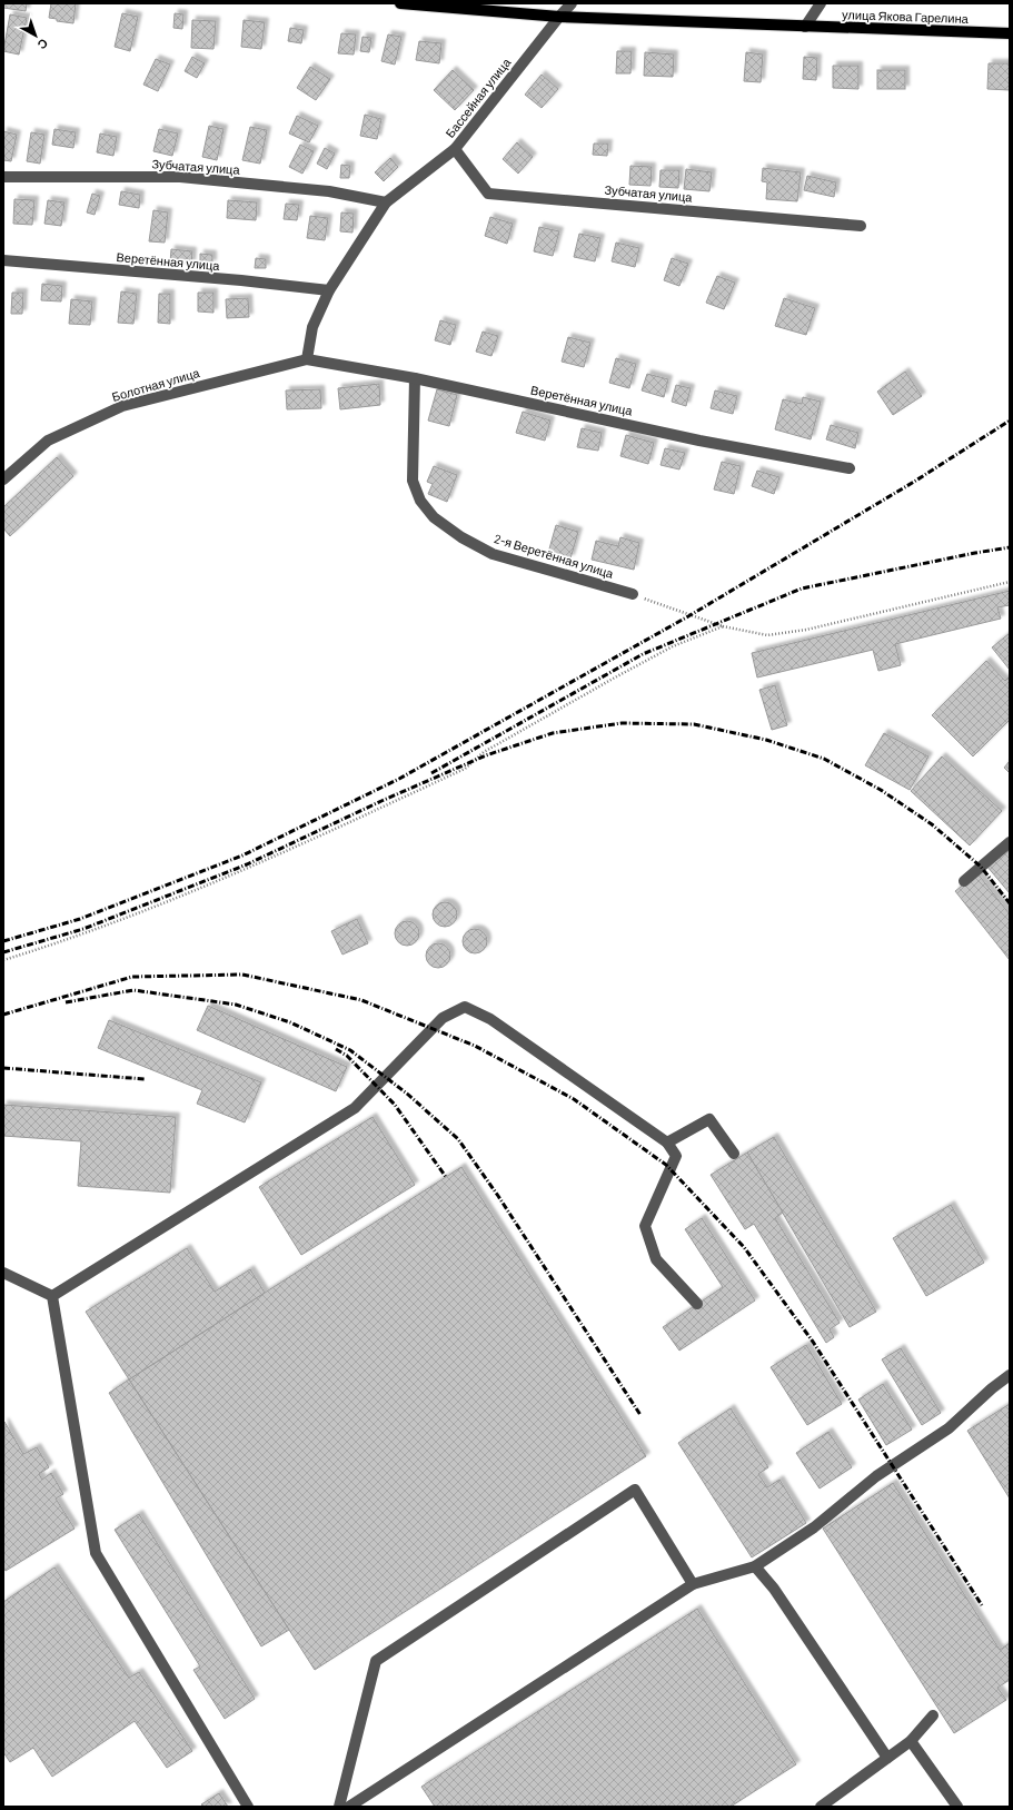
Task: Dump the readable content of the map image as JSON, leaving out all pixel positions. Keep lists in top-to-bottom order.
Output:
{
  "streets": {
    "main road": ["улица Якова Гарелина"],
    "street": [
      "Бассейная улица",
      "Зубчатая улица",
      "Веретённая улица",
      "Болотная улица",
      "2-я Веретённая улица"
    ]
  },
  "crossings": [
    ["улица Якова Гарелина", "Бассейная улица"],
    ["Бассейная улица", "Зубчатая улица"],
    ["Бассейная улица", "Веретённая улица"],
    ["Бассейная улица", "Болотная улица"],
    ["Веретённая улица", "Болотная улица"],
    ["Веретённая улица", "2-я Веретённая улица"]
  ],
  "north": "bottom right"
}
